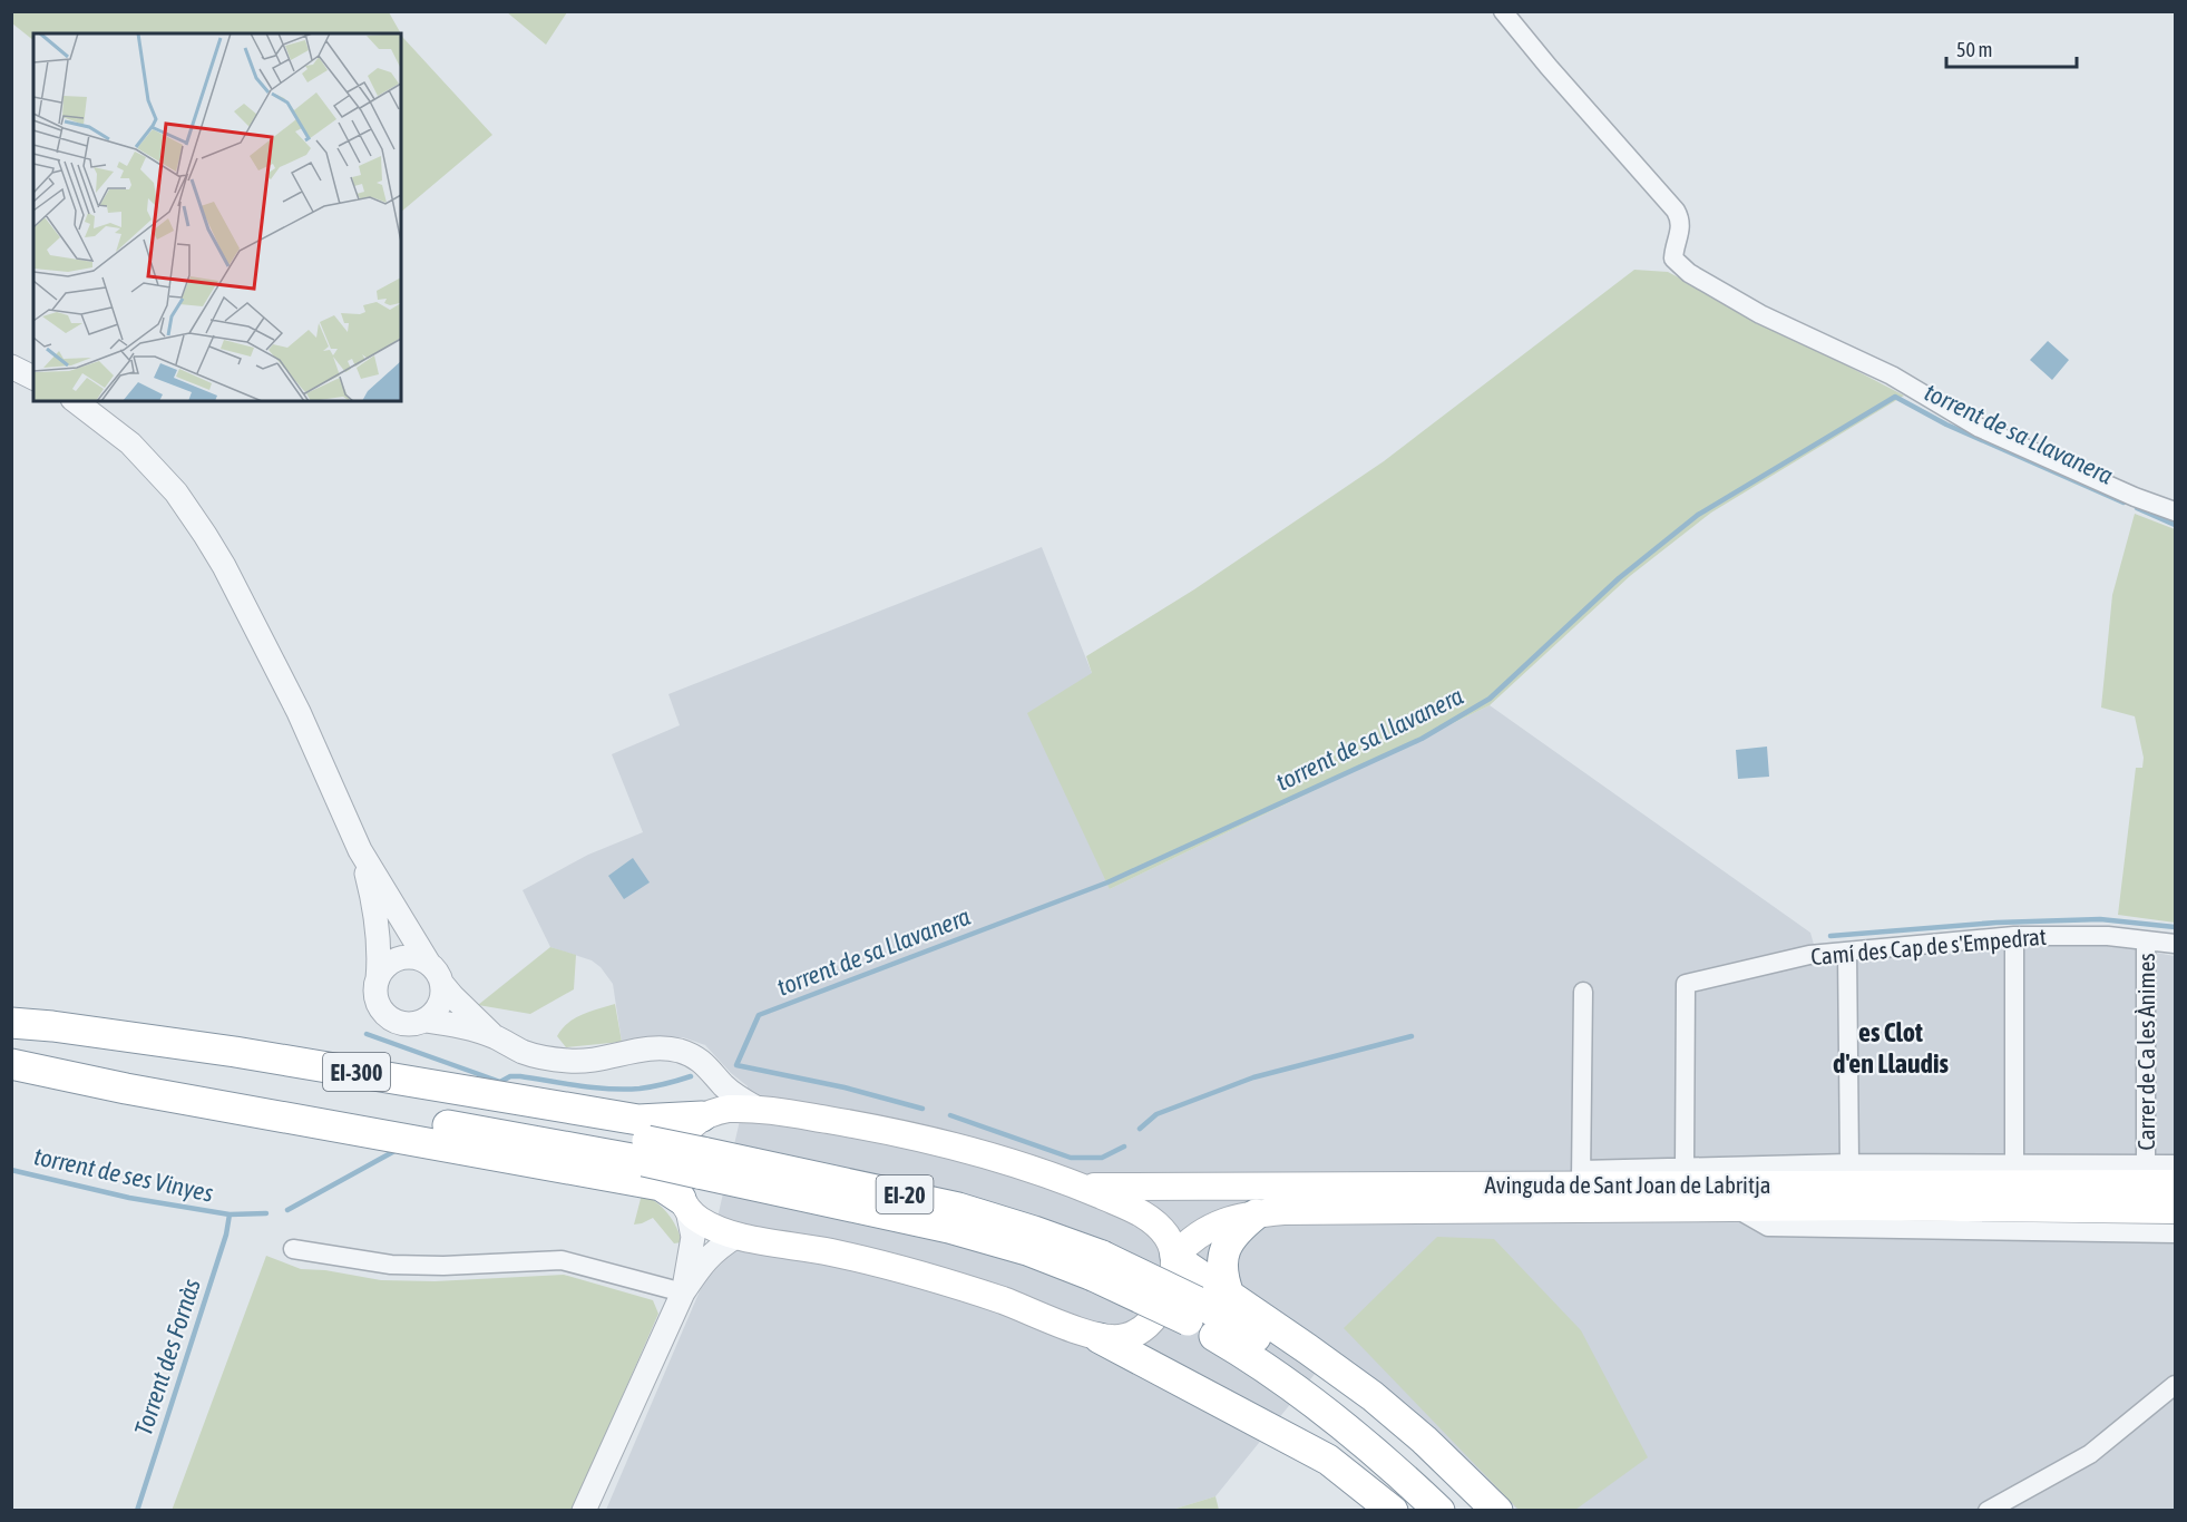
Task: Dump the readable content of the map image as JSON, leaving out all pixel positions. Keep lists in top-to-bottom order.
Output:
{
  "streets": {
    "highway": ["EI-300", "EI-20"],
    "main road": ["Avinguda de Sant Joan de Labritja"],
    "street": ["Camí des Cap de s'Empedrat", "Carrer de Ca les Ànimes"]
  },
  "crossings": [
    ["Camí des Cap de s'Empedrat", "Carrer de Ca les Ànimes"],
    ["Camí des Cap de s'Empedrat", "Avinguda de Sant Joan de Labritja"],
    ["Carrer de Ca les Ànimes", "Avinguda de Sant Joan de Labritja"],
    ["EI-300", "Avinguda de Sant Joan de Labritja"],
    ["EI-300", "EI-20"]
  ],
  "districts": ["es Clot d'en Llaudis"],
  "water": ["torrent de sa Llavanera", "torrent de ses Vinyes", "Torrent des Fornàs"],
  "scale_bar": "50 m"
}
